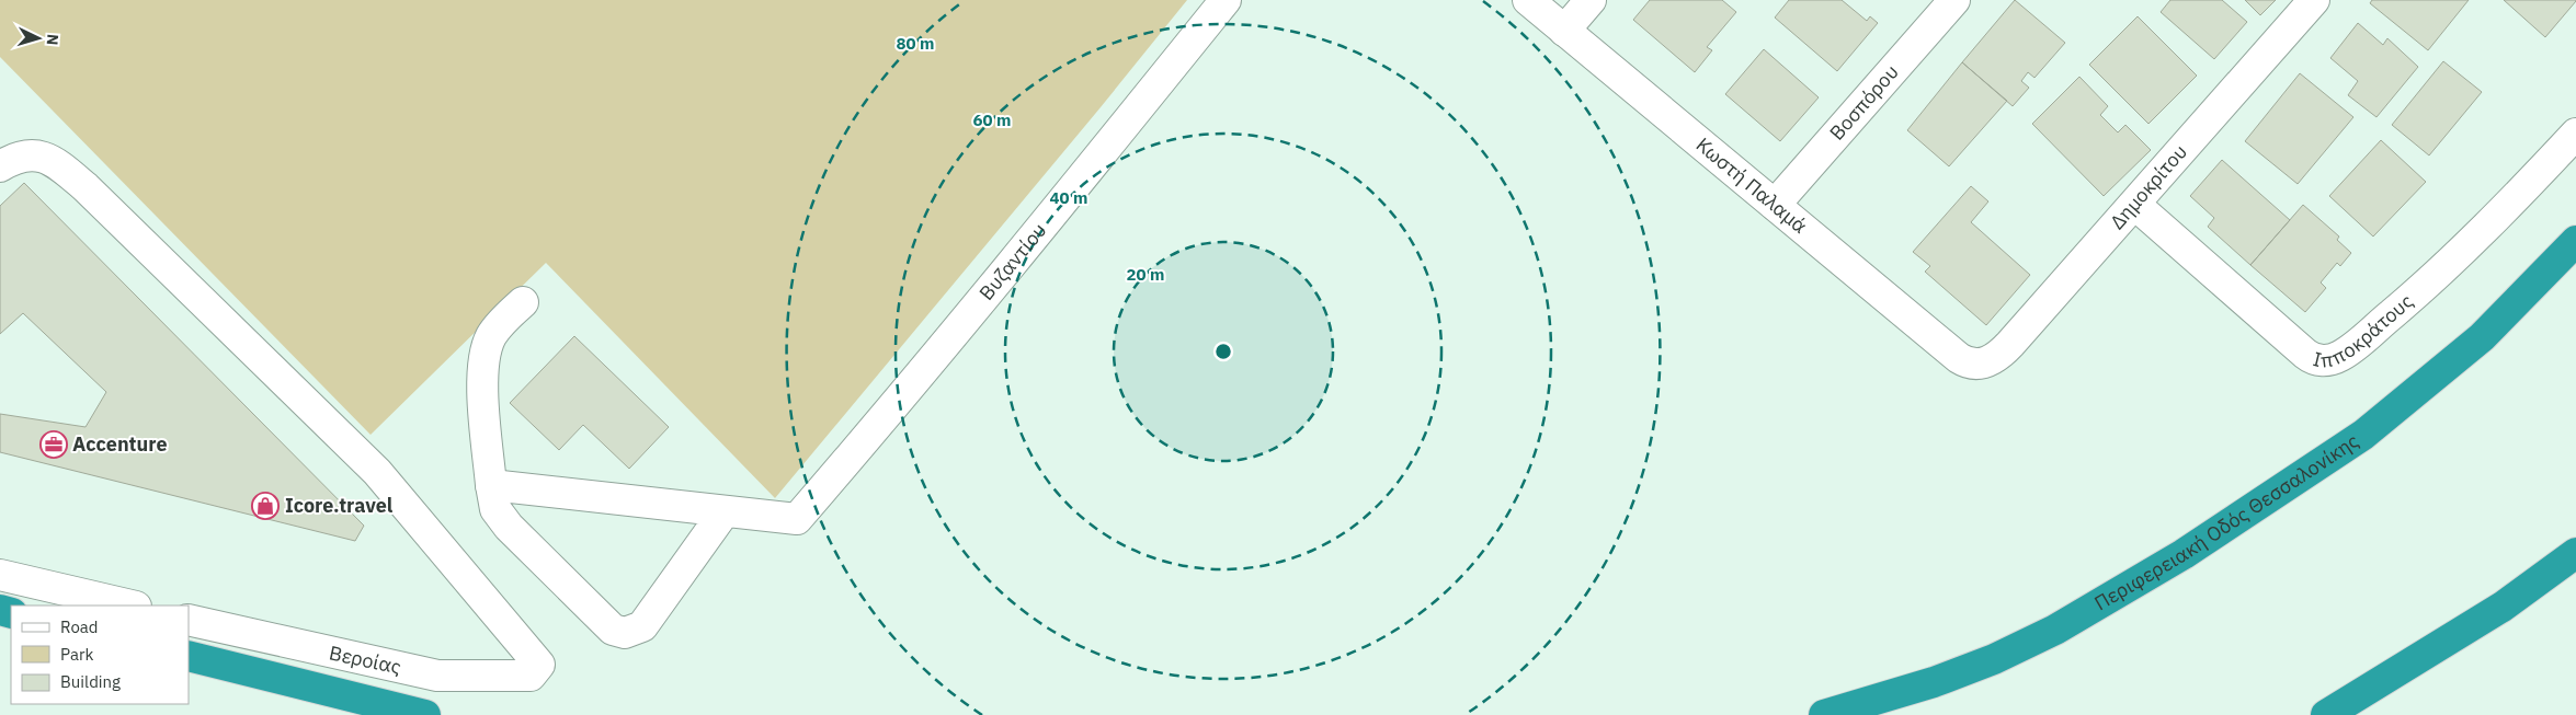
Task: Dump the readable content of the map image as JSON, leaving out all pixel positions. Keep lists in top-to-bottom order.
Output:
{
  "streets": {
    "highway": ["Περιφερειακή Οδός Θεσσαλονίκης"],
    "street": [
      "Βοσπόρου",
      "Κωστή Παλαμά",
      "Δημοκρίτου",
      "Βυζαντίου",
      "Ιπποκράτους",
      "Βεροίας"
    ]
  },
  "crossings": [
    ["Βοσπόρου", "Κωστή Παλαμά"],
    ["Κωστή Παλαμά", "Δημοκρίτου"],
    ["Δημοκρίτου", "Ιπποκράτους"]
  ],
  "places": {
    "office": ["Accenture"],
    "shop": ["Icore.travel"]
  },
  "legend": ["Road", "Park", "Building"],
  "north": "right",
  "rings": [
    "80 m",
    "60 m",
    "40 m",
    "20 m"
  ]
}
